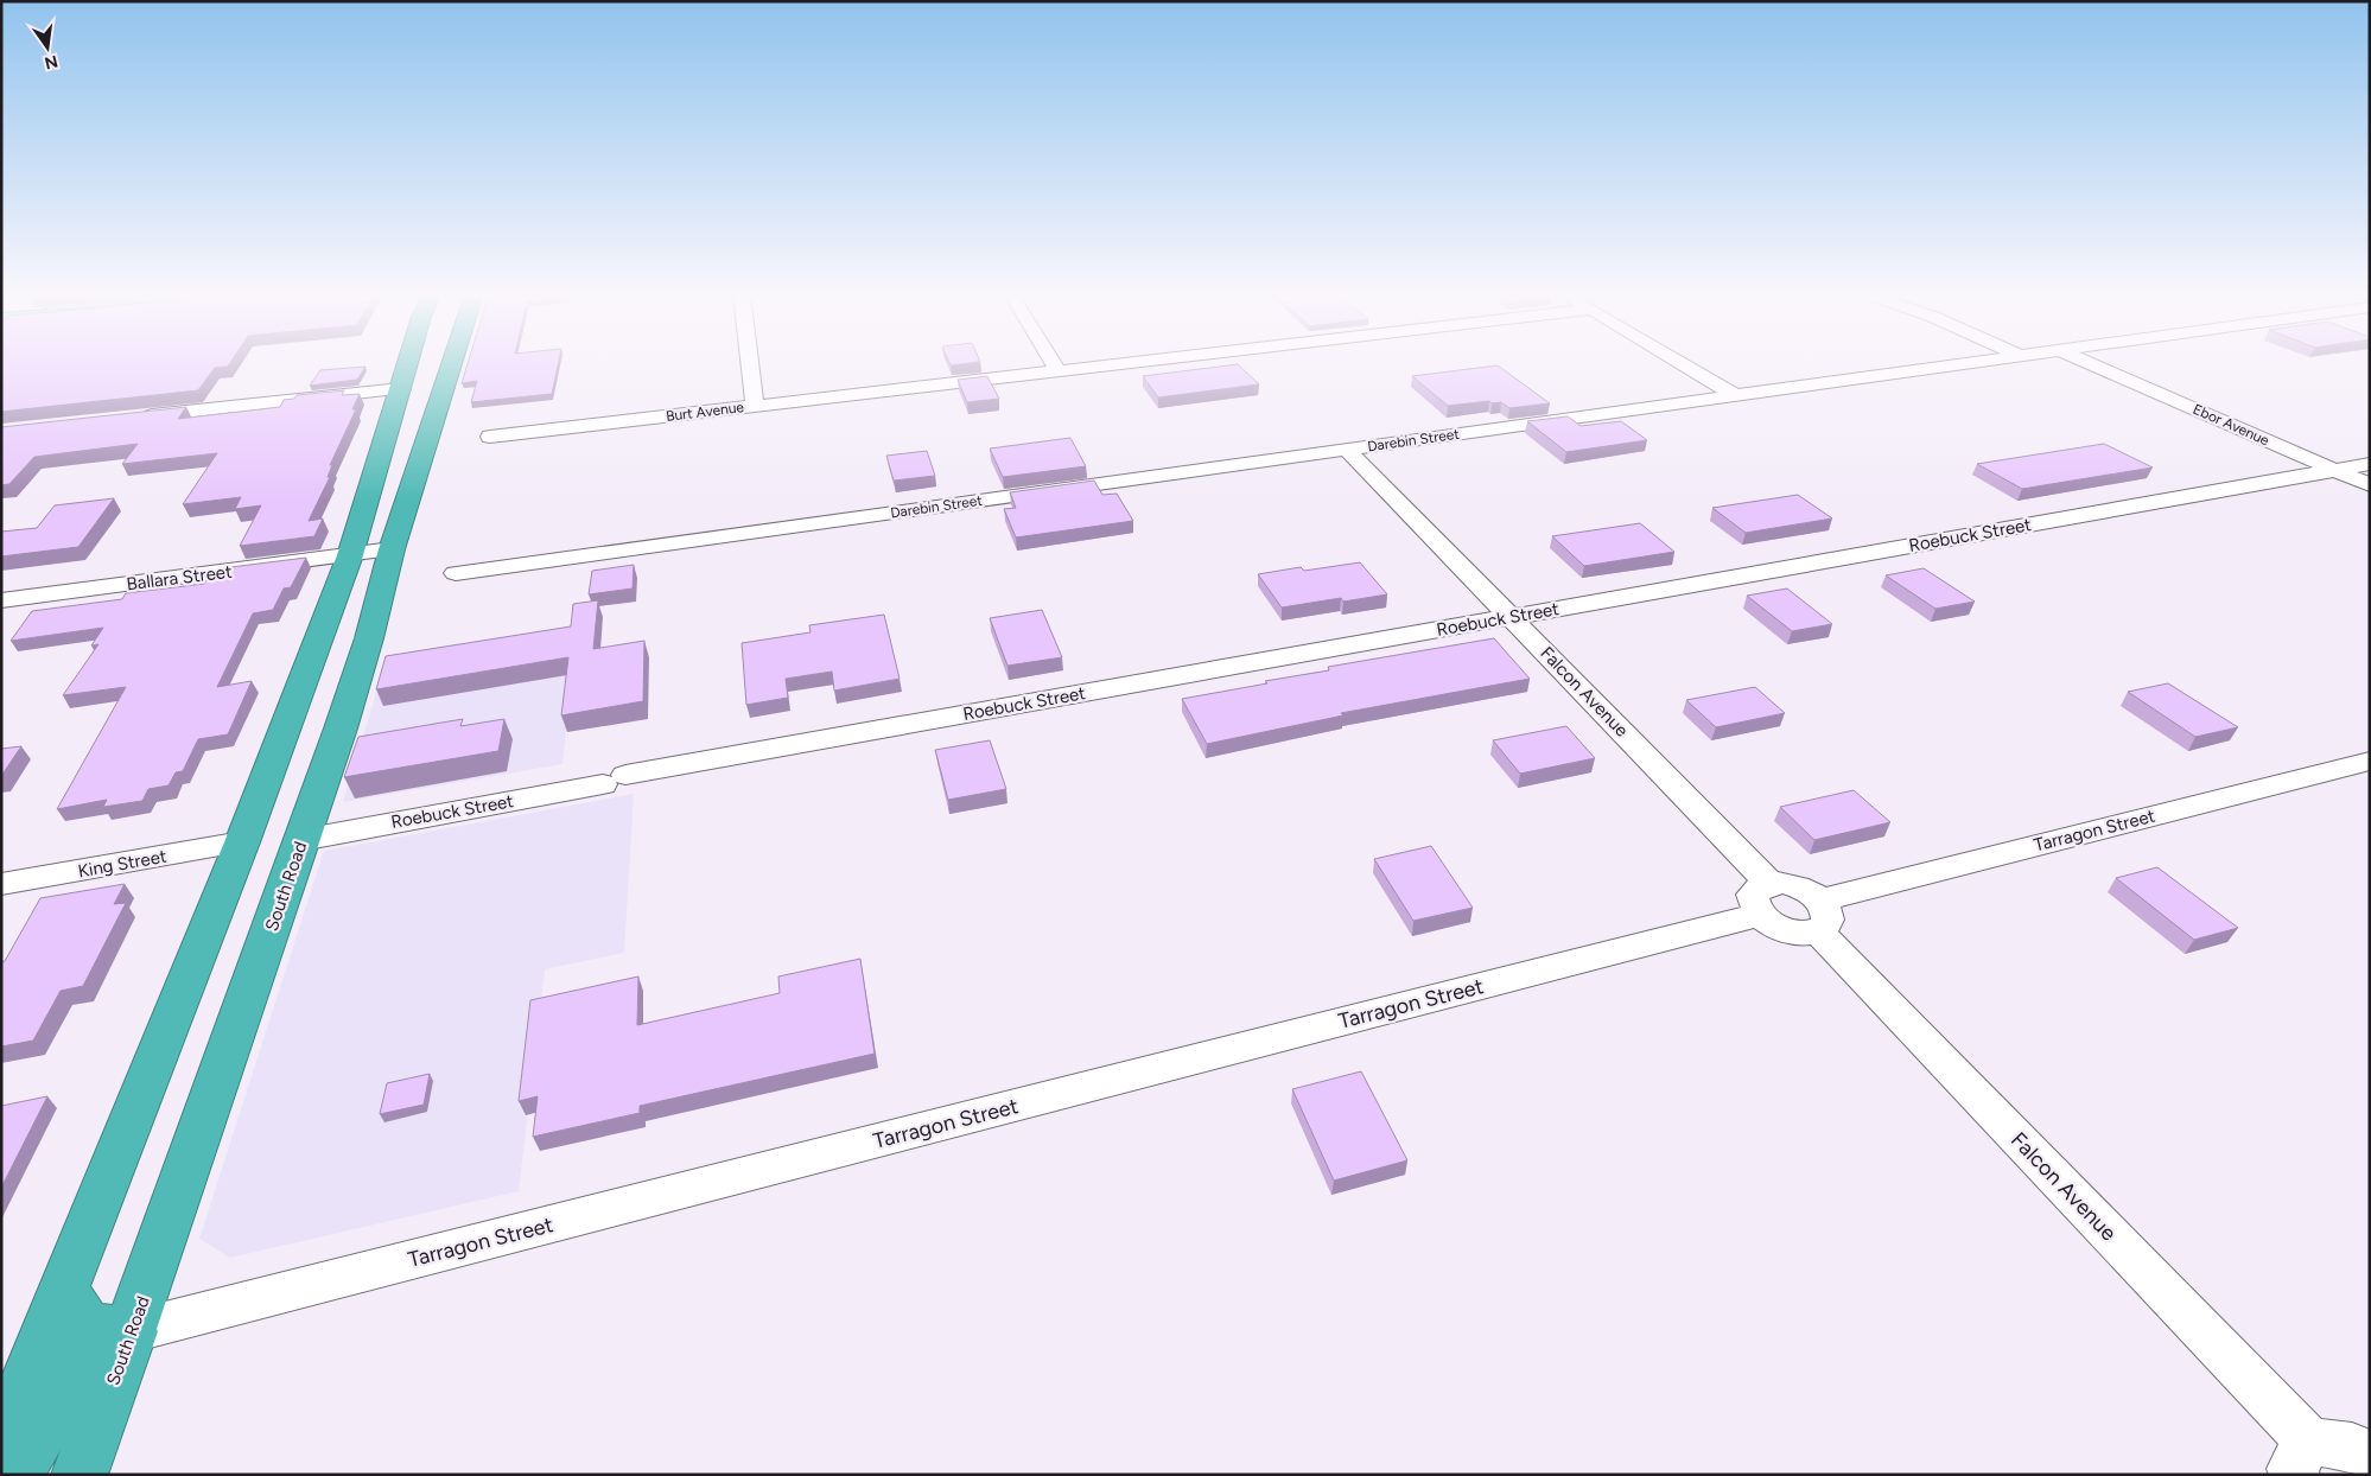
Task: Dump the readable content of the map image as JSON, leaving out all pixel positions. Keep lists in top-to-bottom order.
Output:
{
  "streets": {
    "highway": ["South Road"],
    "street": [
      "Burt Avenue",
      "Ebor Avenue",
      "Darebin Street",
      "Roebuck Street",
      "Ballara Street",
      "Falcon Avenue",
      "Tarragon Street",
      "King Street"
    ]
  },
  "crossings": [
    ["Ebor Avenue", "Roebuck Street"],
    ["Darebin Street", "Falcon Avenue"],
    ["Roebuck Street", "Falcon Avenue"],
    ["Roebuck Street", "South Road"],
    ["Ballara Street", "South Road"],
    ["Falcon Avenue", "Tarragon Street"],
    ["Tarragon Street", "South Road"]
  ],
  "north": "bottom"
}
